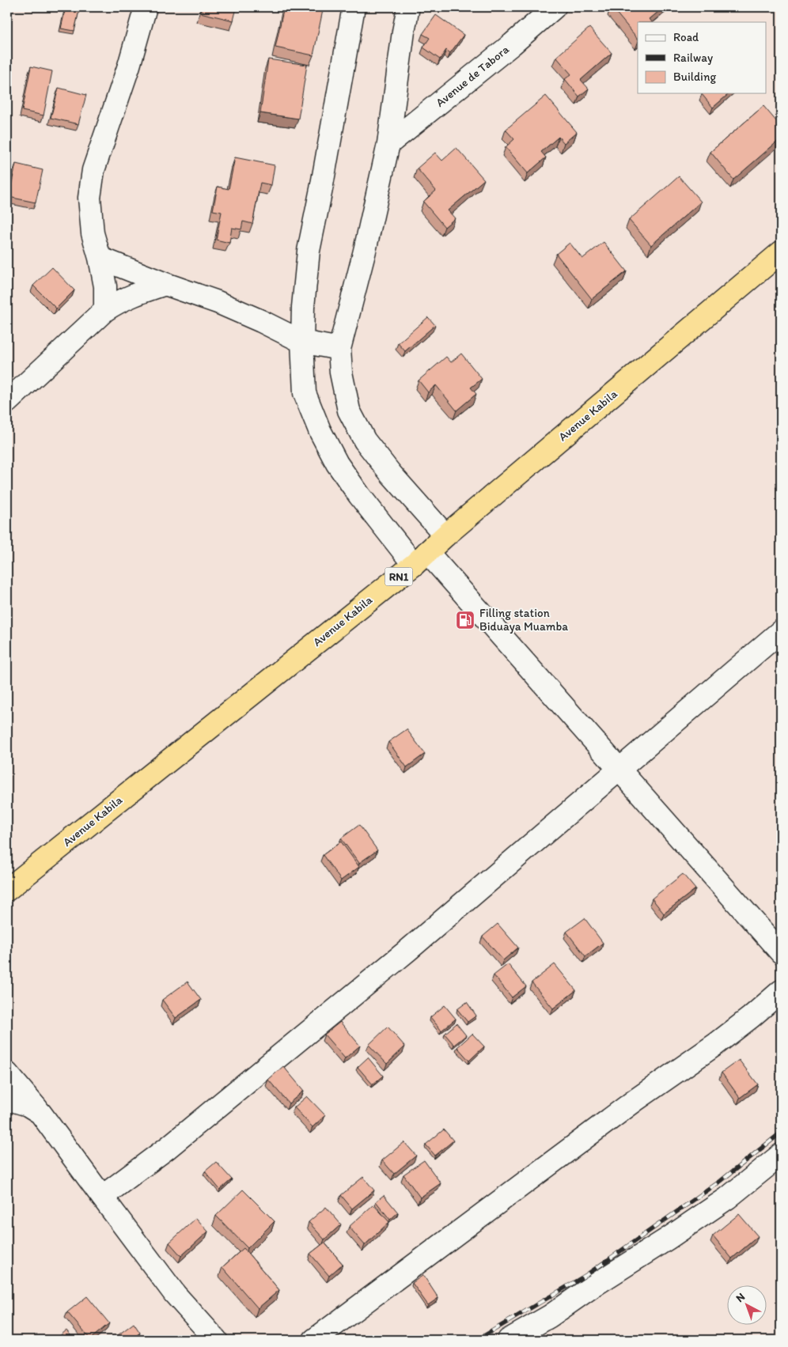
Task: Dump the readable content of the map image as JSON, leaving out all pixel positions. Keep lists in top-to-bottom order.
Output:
{
  "streets": {
    "highway": ["Avenue Kabila", "RN1"],
    "street": ["Avenue de Tabora"]
  },
  "places": {
    "fuel station": ["Filling station Biduaya Muamba"]
  },
  "legend": ["Road", "Railway", "Building"],
  "north": "top left"
}
